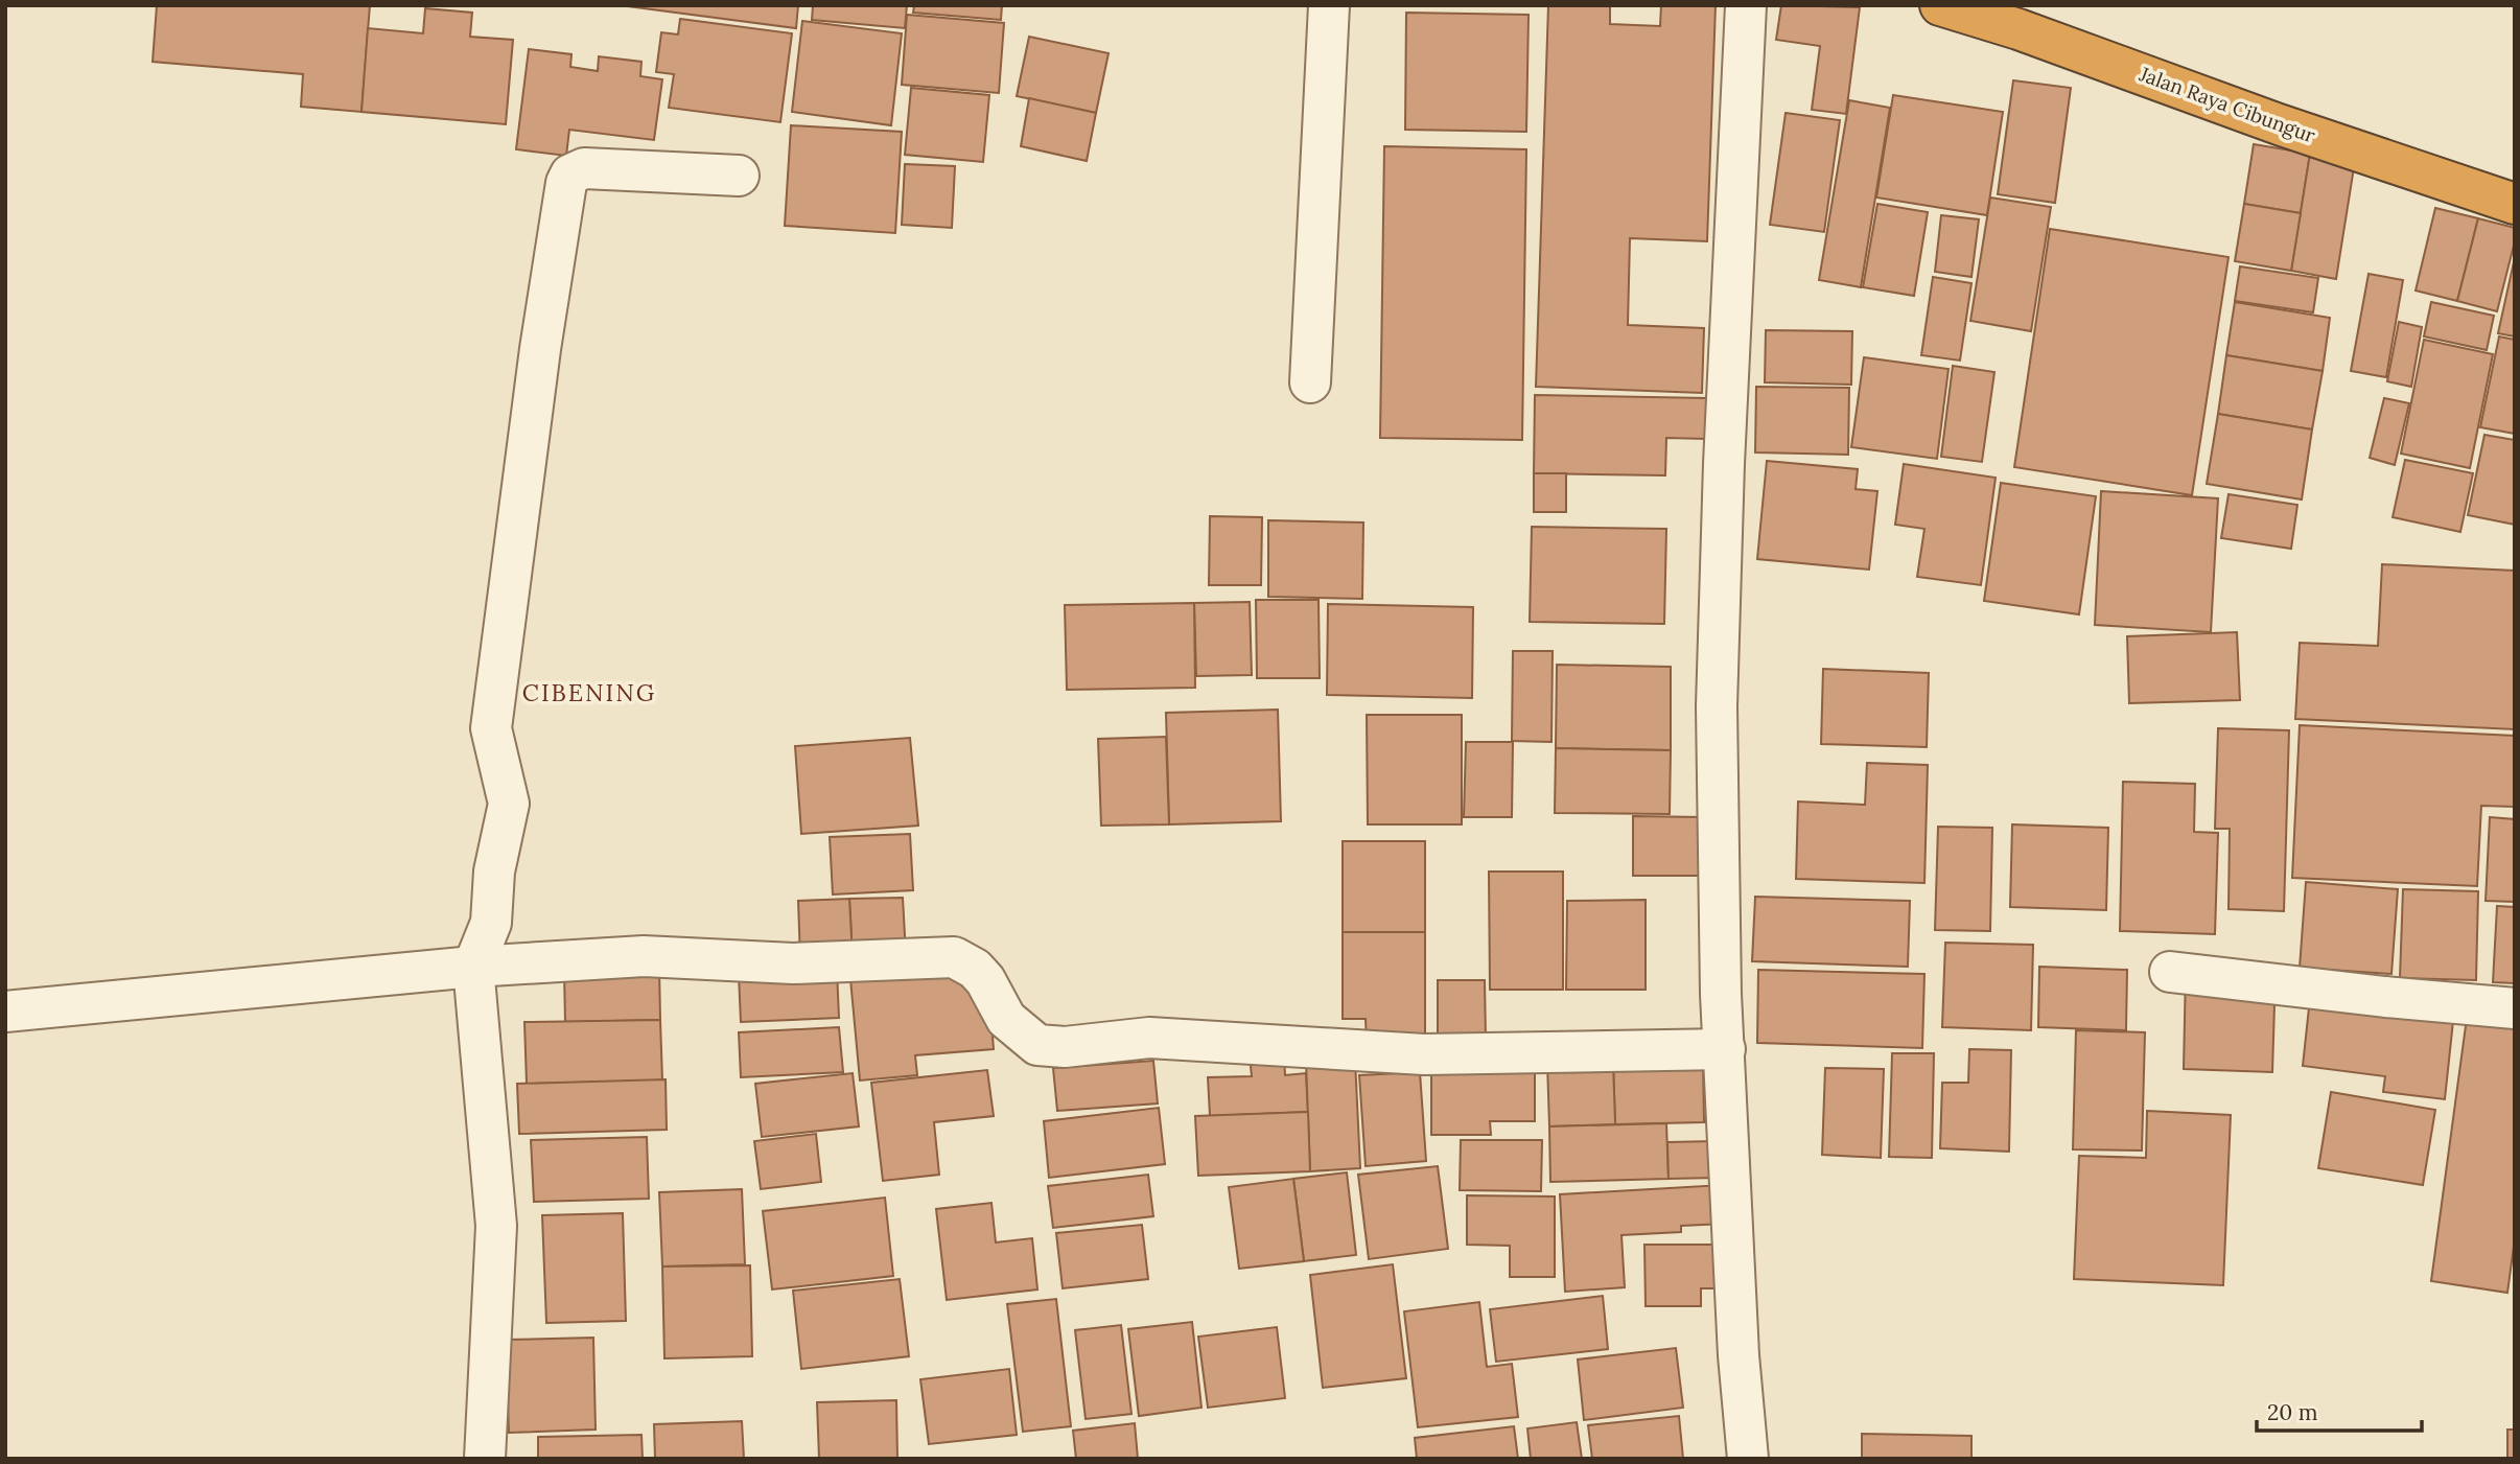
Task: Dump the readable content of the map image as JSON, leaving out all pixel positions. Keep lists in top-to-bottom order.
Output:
{
  "streets": {
    "highway": ["Jalan Raya Cibungur"]
  },
  "districts": ["CIBENING"],
  "scale_bar": "20 m"
}
